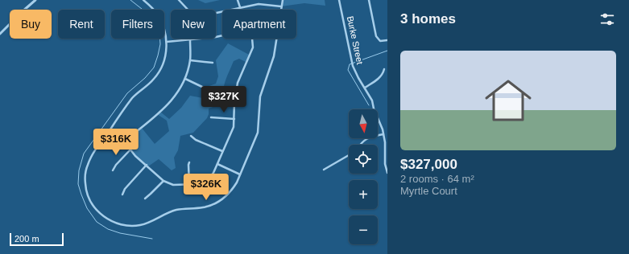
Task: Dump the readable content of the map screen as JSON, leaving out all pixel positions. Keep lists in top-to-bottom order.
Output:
{
  "streets": {
    "street": ["Burke Street"]
  },
  "scale_bar": "200 m",
  "north": "bottom",
  "page": {
    "heading": "3 homes",
    "chip": [
      "Buy",
      "Rent",
      "Filters",
      "New",
      "Apartment"
    ],
    "list": [
      {
        "name": "$327,000",
        "note": "2 rooms · 64 m² · Myrtle Court"
      }
    ],
    "price": ["$327K", "$316K", "$326K"],
    "map_buttons": ["+", "−"],
    "scale": "200 m"
  }
}
